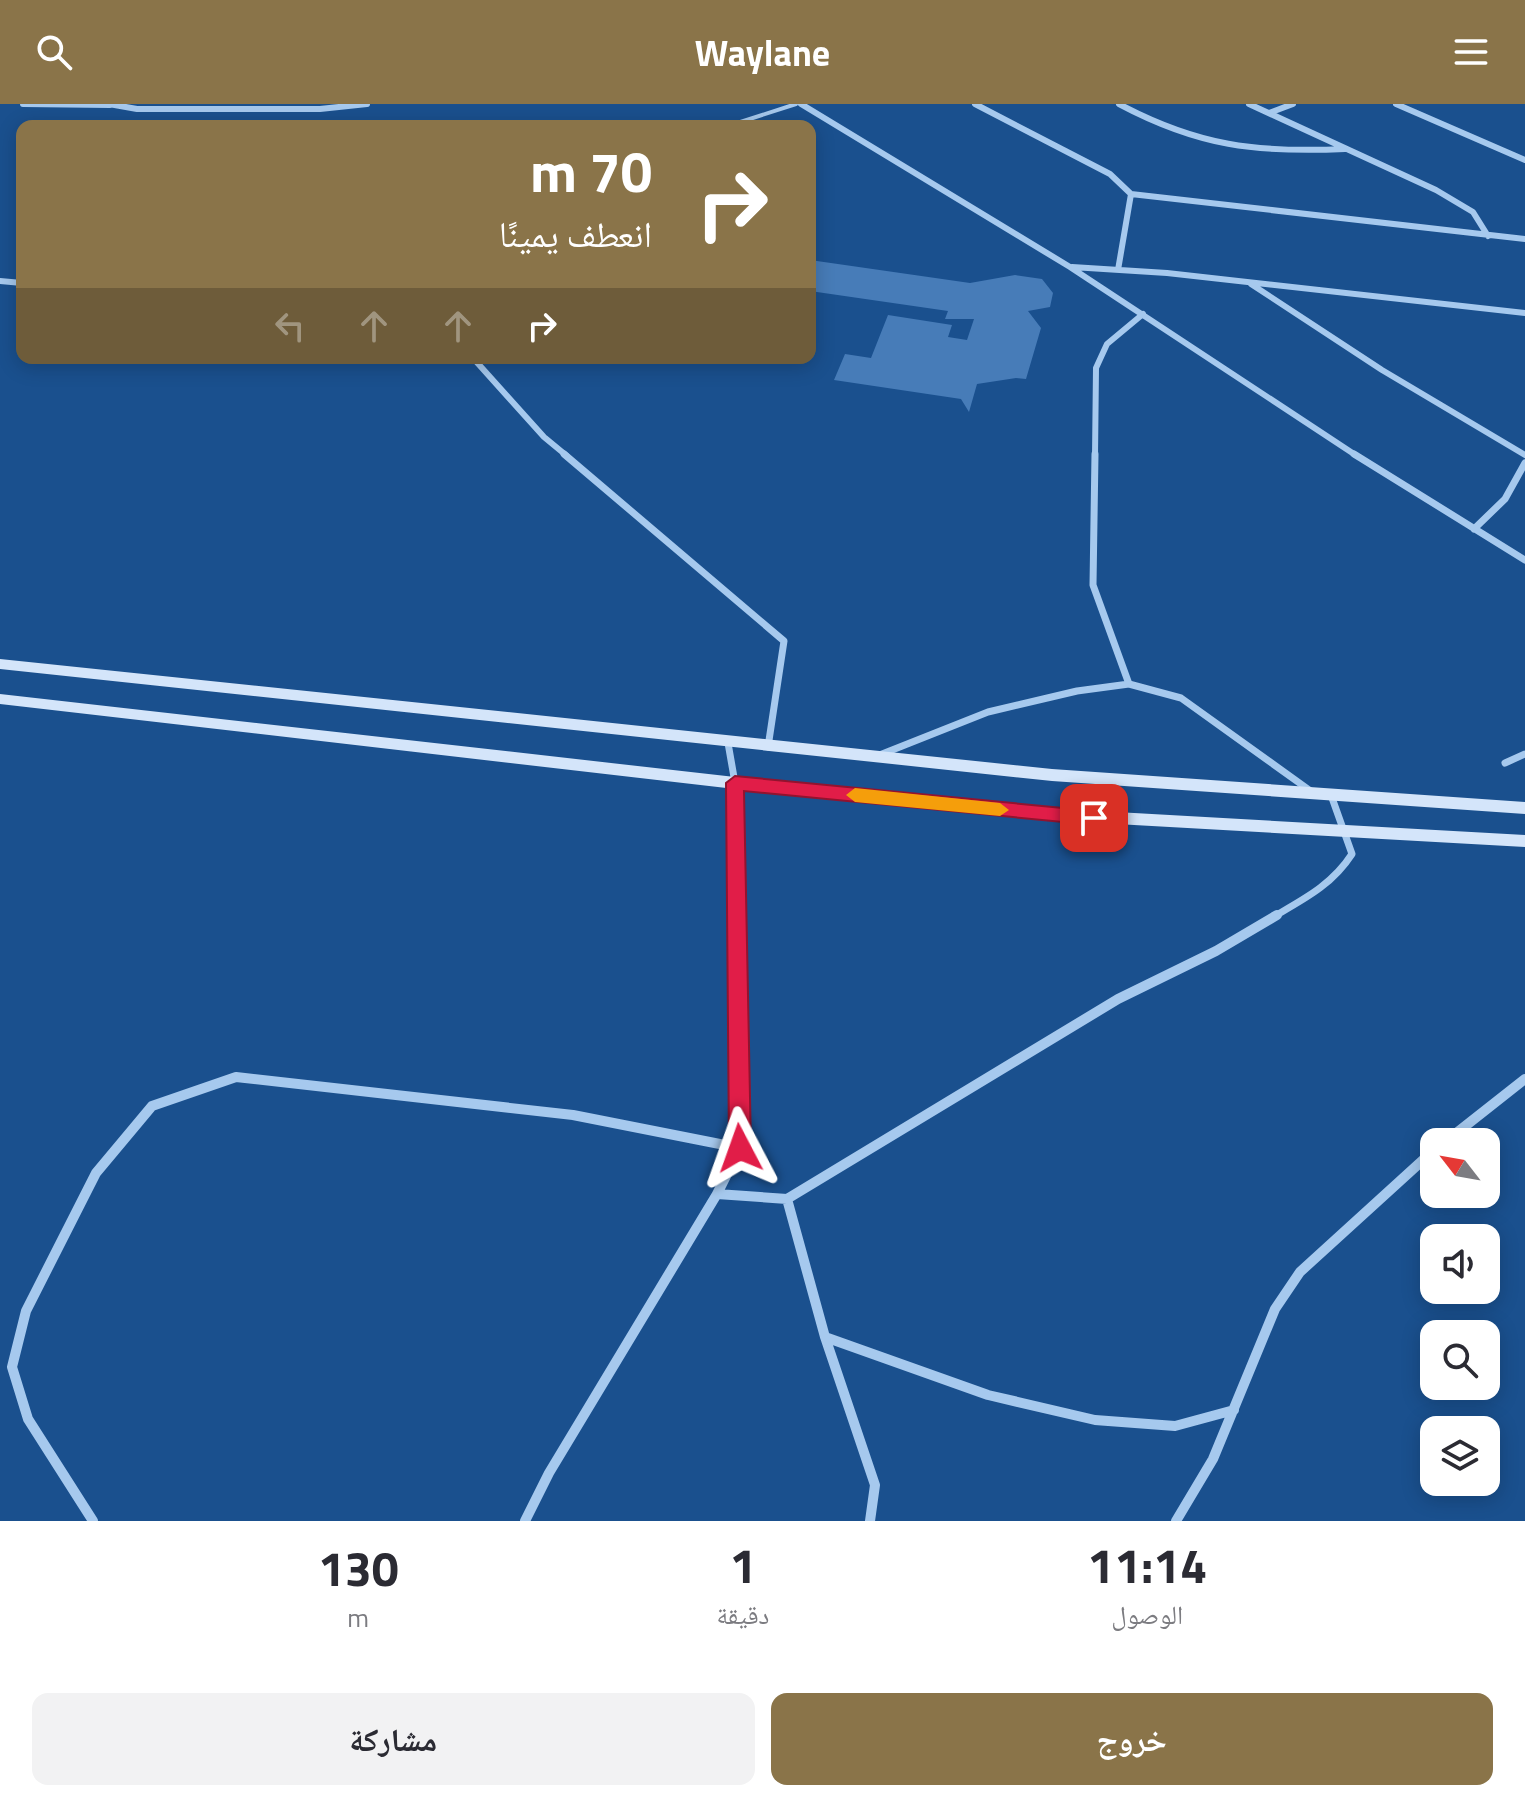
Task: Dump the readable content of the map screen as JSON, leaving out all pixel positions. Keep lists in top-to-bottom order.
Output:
{
  "north": "top left",
  "page": {
    "header": "Waylane",
    "turn": ["70 m", "انعطف يمينًا"],
    "eta": [
      "11:14",
      "الوصول",
      "1",
      "دقيقة",
      "130",
      "m"
    ],
    "buttons": ["خروج", "مشاركة"]
  }
}
